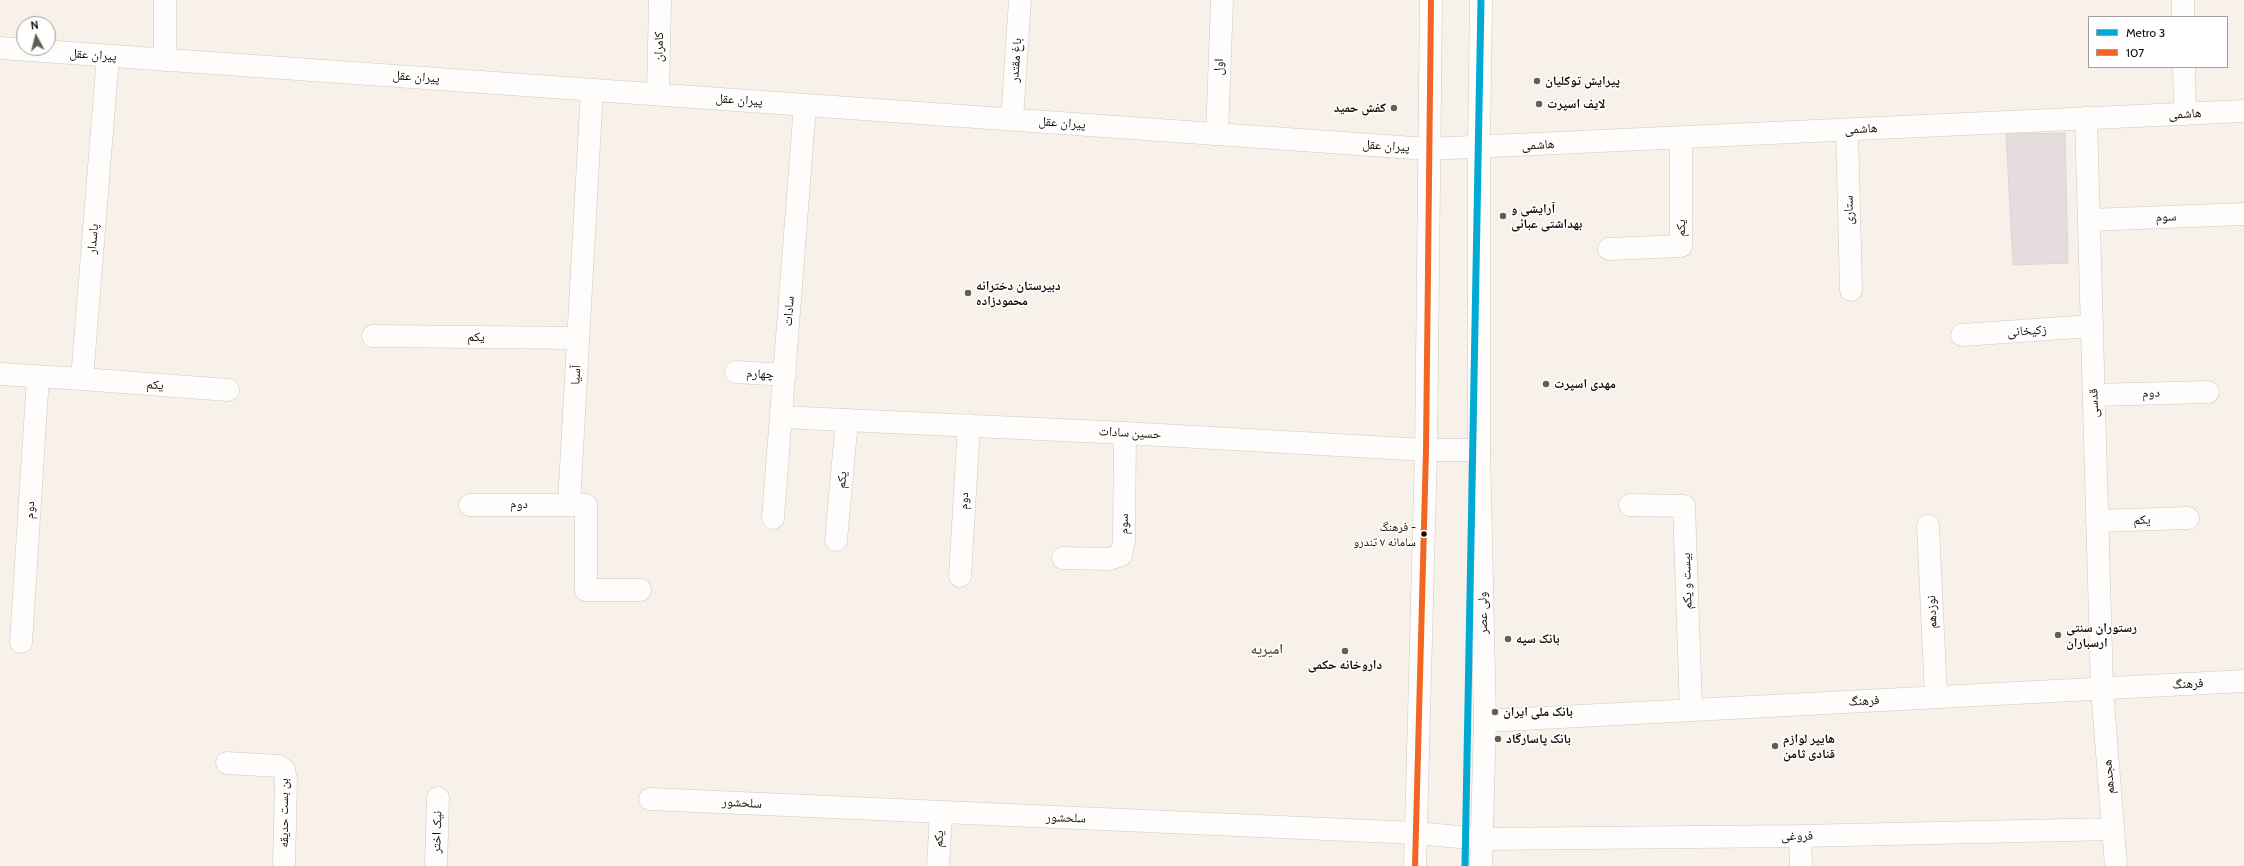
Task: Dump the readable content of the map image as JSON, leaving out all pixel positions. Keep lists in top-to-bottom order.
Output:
{
  "streets": {
    "street": [
      "کامران",
      "پیران عقل",
      "باغ مقتدر",
      "اول",
      "هاشمی",
      "ستاری",
      "سوم",
      "یکم",
      "پاسدار",
      "سادات",
      "زکیخانی",
      "چهارم",
      "آسیا",
      "دوم",
      "قدسی",
      "حسین سادات",
      "بیست و یکم",
      "نوزدهم",
      "ولی عصر",
      "فرهنگ",
      "هجدهم",
      "سلحشور",
      "بن بست حدیقه",
      "نیک اختر",
      "فروغی"
    ]
  },
  "crossings": [
    ["کامران", "پیران عقل"],
    ["پیران عقل", "باغ مقتدر"],
    ["پیران عقل", "اول"],
    ["پیران عقل", "هاشمی"],
    ["پیران عقل", "پاسدار"],
    ["پیران عقل", "سادات"],
    ["پیران عقل", "آسیا"],
    ["پیران عقل", "ولی عصر"],
    ["هاشمی", "ستاری"],
    ["هاشمی", "یکم"],
    ["هاشمی", "قدسی"],
    ["هاشمی", "ولی عصر"],
    ["سوم", "قدسی"],
    ["سوم", "حسین سادات"],
    ["یکم", "پاسدار"],
    ["یکم", "آسیا"],
    ["یکم", "قدسی"],
    ["یکم", "حسین سادات"],
    ["یکم", "سلحشور"],
    ["سادات", "چهارم"],
    ["سادات", "حسین سادات"],
    ["زکیخانی", "قدسی"],
    ["آسیا", "دوم"],
    ["دوم", "قدسی"],
    ["دوم", "حسین سادات"],
    ["قدسی", "فرهنگ"],
    ["قدسی", "هجدهم"],
    ["حسین سادات", "ولی عصر"],
    ["بیست و یکم", "فرهنگ"],
    ["نوزدهم", "فرهنگ"],
    ["ولی عصر", "فرهنگ"],
    ["ولی عصر", "سلحشور"],
    ["ولی عصر", "فروغی"],
    ["فرهنگ", "هجدهم"],
    ["هجدهم", "فروغی"],
    ["سلحشور", "فروغی"]
  ],
  "districts": ["امیریه"],
  "places": [
    "پیرایش توکلیان",
    "لایف اسپرت",
    "کفش حمید",
    "آرایشی و بهداشتی عبائی",
    "دبیرستان دخترانه محمودزاده",
    "مهدی اسپرت",
    "فرهنگ - سامانه ۷ تندرو",
    "رستوران سنتی ارسباران",
    "بانک سپه",
    "داروخانه حکمی",
    "بانک ملی ایران",
    "بانک پاسارگاد",
    "هایپر لوازم قنادی ثامن"
  ],
  "lines": ["metro line 3", "transit line 107"],
  "legend": ["Metro 3", "107"],
  "north": "top"
}
